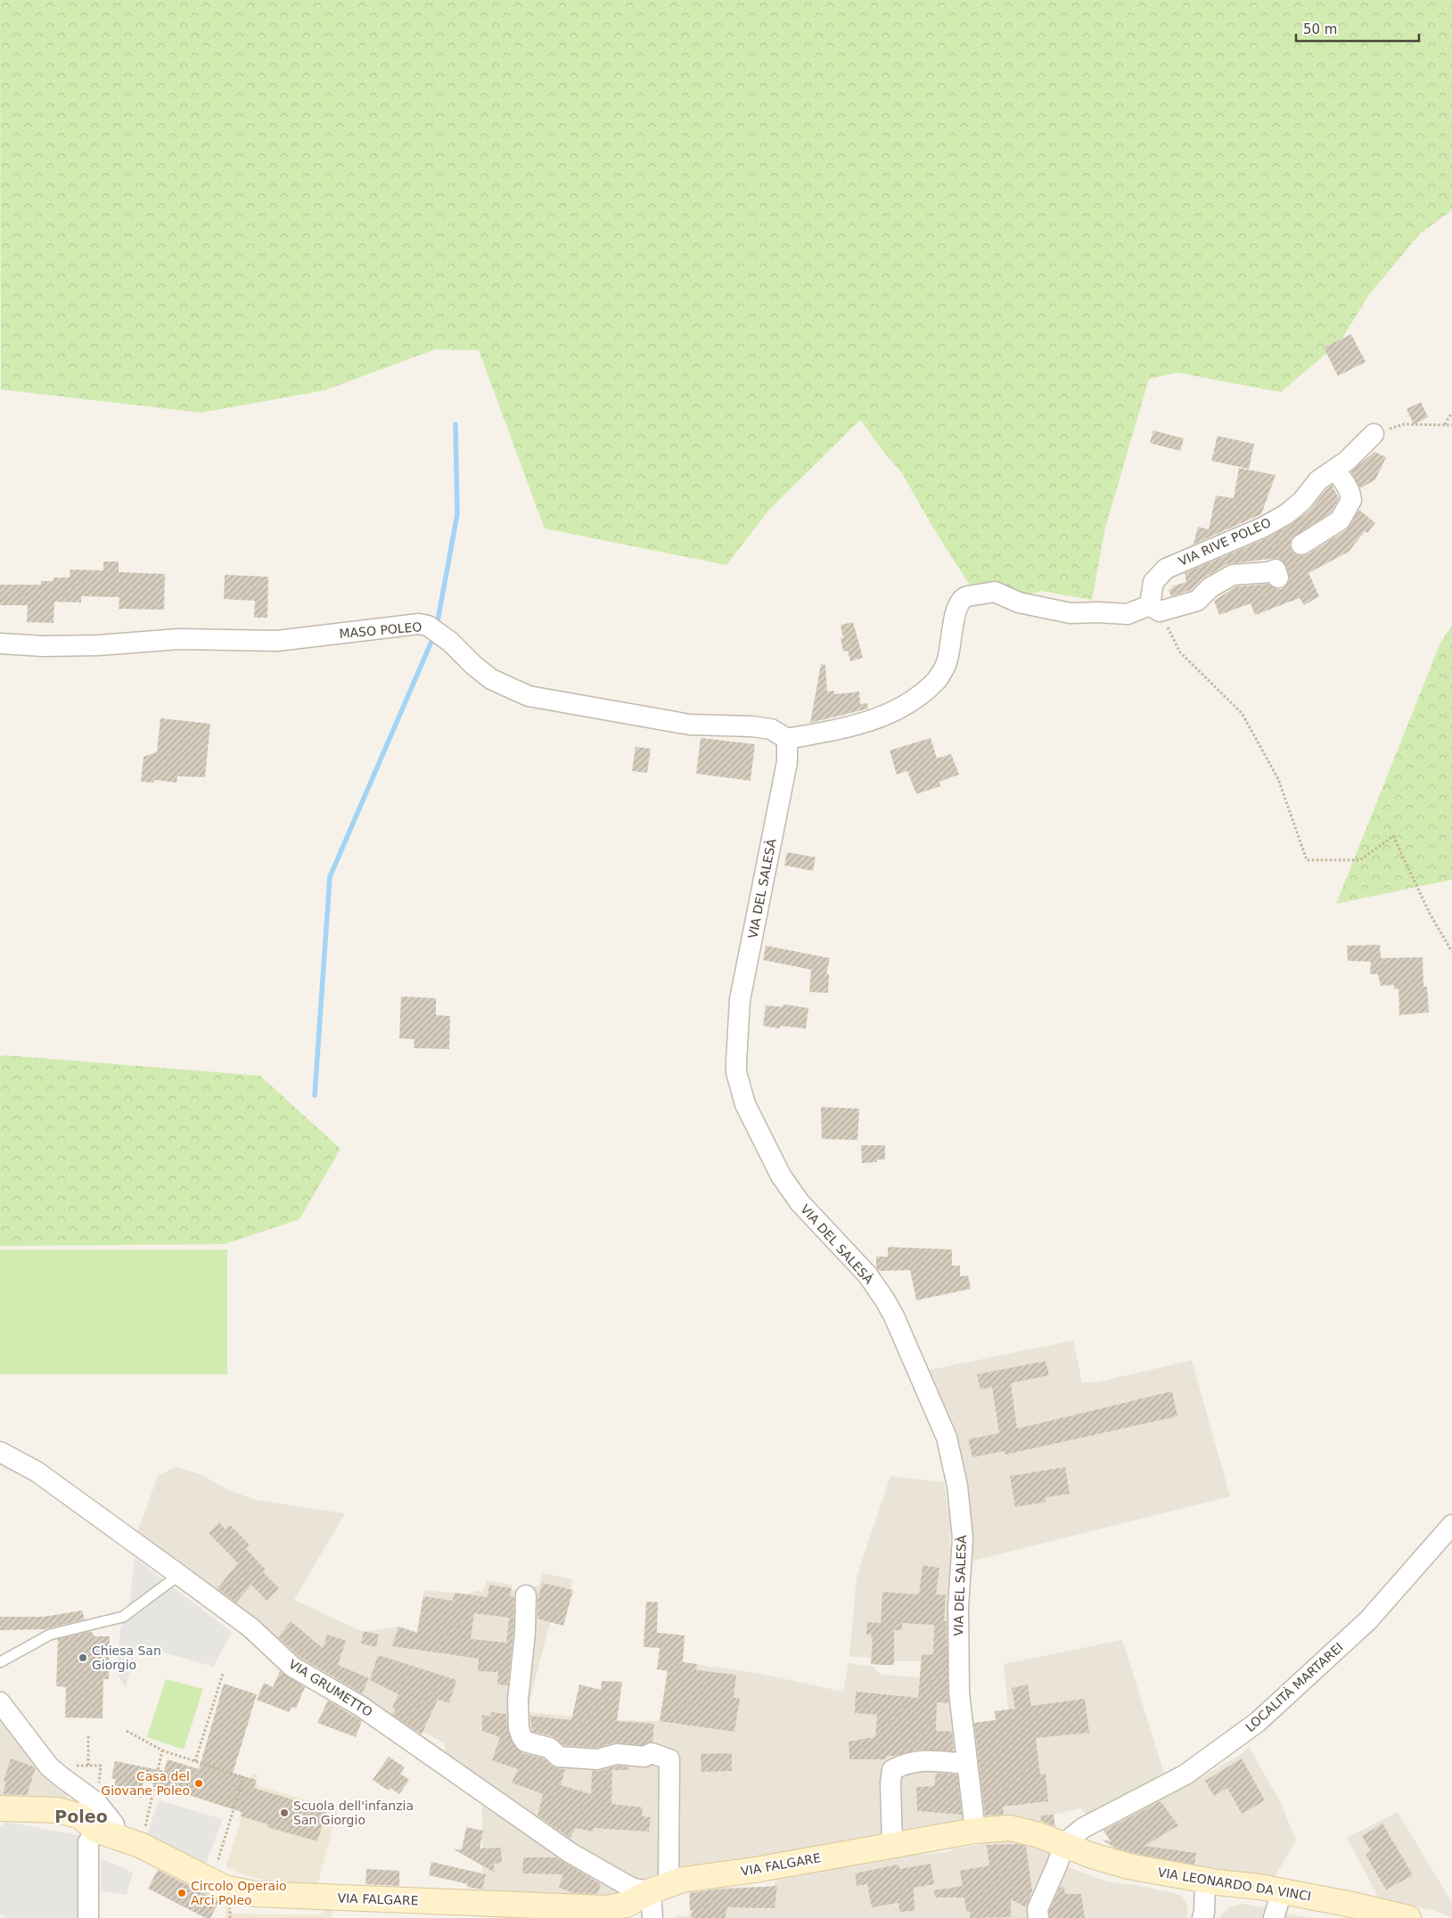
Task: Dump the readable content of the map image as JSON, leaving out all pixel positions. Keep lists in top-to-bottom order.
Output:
{
  "streets": {
    "street": [
      "VIA RIVE POLEO",
      "MASO POLEO",
      "VIA DEL SALESÀ",
      "LOCALITÀ MARTAREI",
      "VIA GRUMETTO",
      "VIA FALGARE",
      "VIA LEONARDO DA VINCI"
    ]
  },
  "crossings": [
    ["MASO POLEO", "VIA DEL SALESÀ"],
    ["VIA DEL SALESÀ", "VIA FALGARE"],
    ["LOCALITÀ MARTAREI", "VIA FALGARE"],
    ["LOCALITÀ MARTAREI", "VIA LEONARDO DA VINCI"],
    ["VIA GRUMETTO", "VIA FALGARE"],
    ["VIA FALGARE", "VIA LEONARDO DA VINCI"]
  ],
  "districts": ["Poleo"],
  "places": [
    "Chiesa San Giorgio",
    "Casa del Giovane Poleo",
    "Scuola dell'infanzia San Giorgio",
    "Circolo Operaio Arci Poleo"
  ],
  "scale_bar": "50 m"
}
